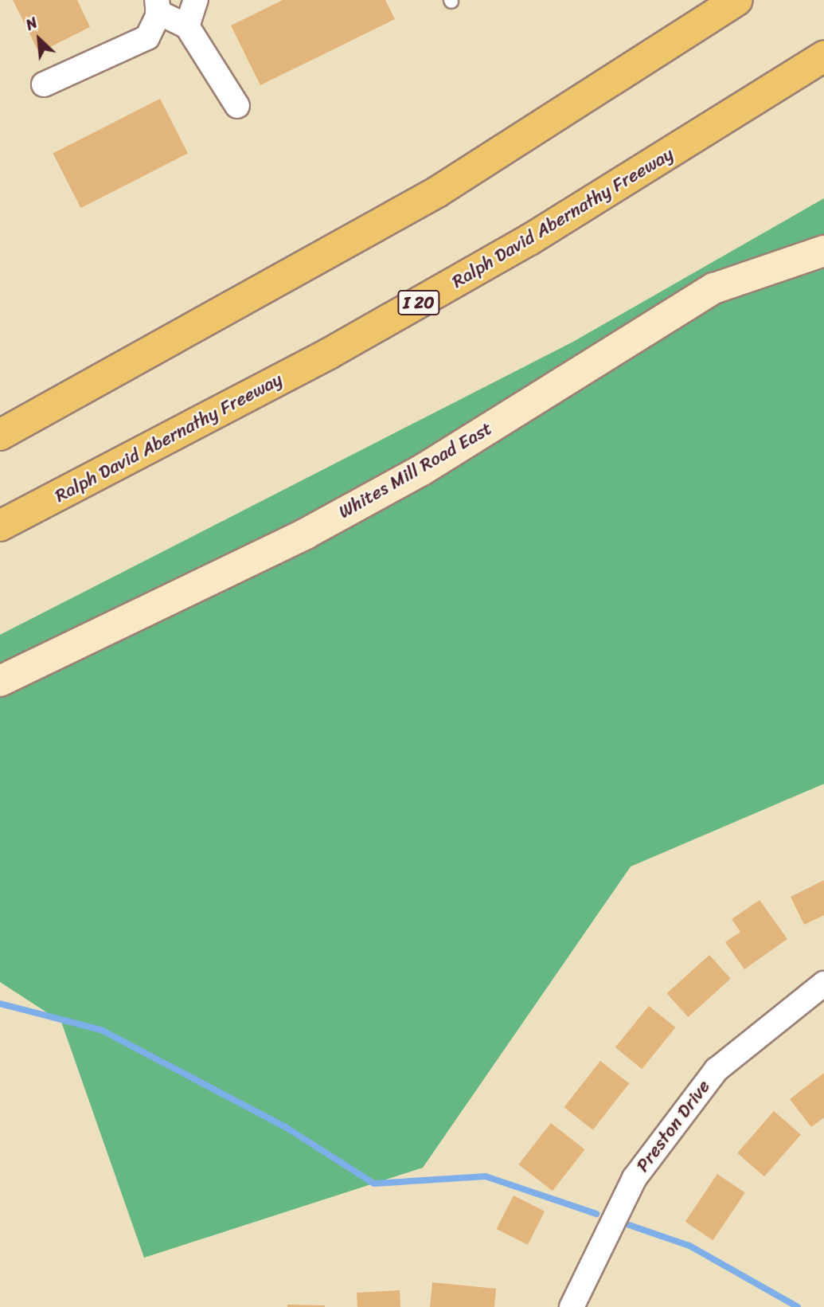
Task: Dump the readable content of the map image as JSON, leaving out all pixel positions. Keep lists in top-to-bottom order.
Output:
{
  "streets": {
    "highway": ["Ralph David Abernathy Freeway", "I 20"],
    "street": ["Whites Mill Road East", "Preston Drive"]
  },
  "north": "top left"
}
